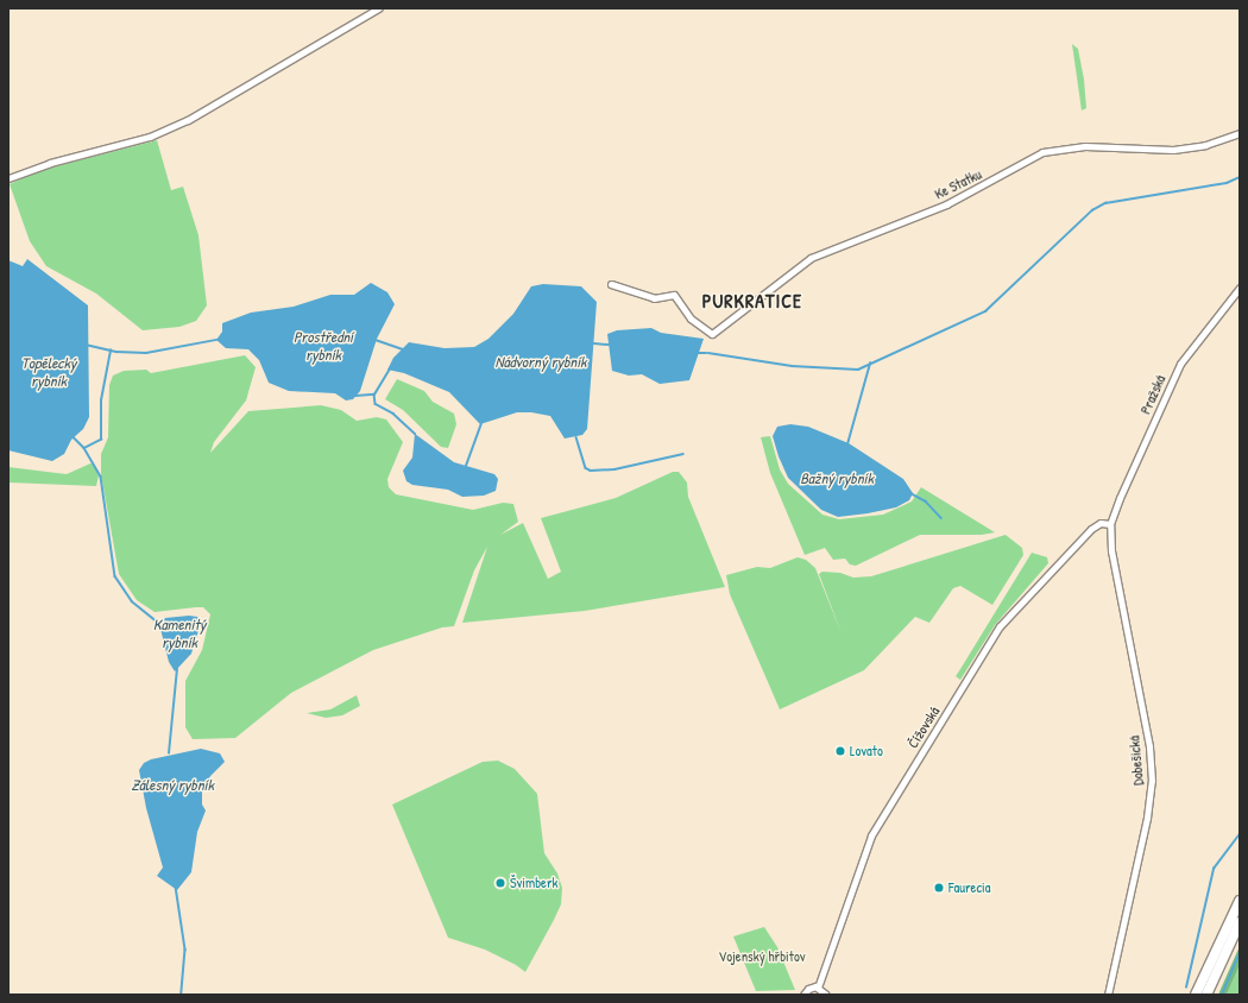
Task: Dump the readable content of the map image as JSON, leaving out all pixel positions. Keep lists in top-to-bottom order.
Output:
{
  "streets": {
    "street": [
      "Ke Statku",
      "Pražská",
      "Čížovská",
      "Dobešická"
    ]
  },
  "crossings": [
    ["Pražská", "Čížovská"],
    ["Pražská", "Dobešická"],
    ["Čížovská", "Dobešická"]
  ],
  "districts": ["PURKRATICE"],
  "water": [
    "Prostřední rybník",
    "Nádvorný rybník",
    "Topělecký rybník",
    "Bažný rybník",
    "Kamenitý rybník",
    "Zálesný rybník"
  ],
  "parks": ["Vojenský hřbitov"],
  "places": ["Lovato", "Švimberk", "Faurecia"]
}
